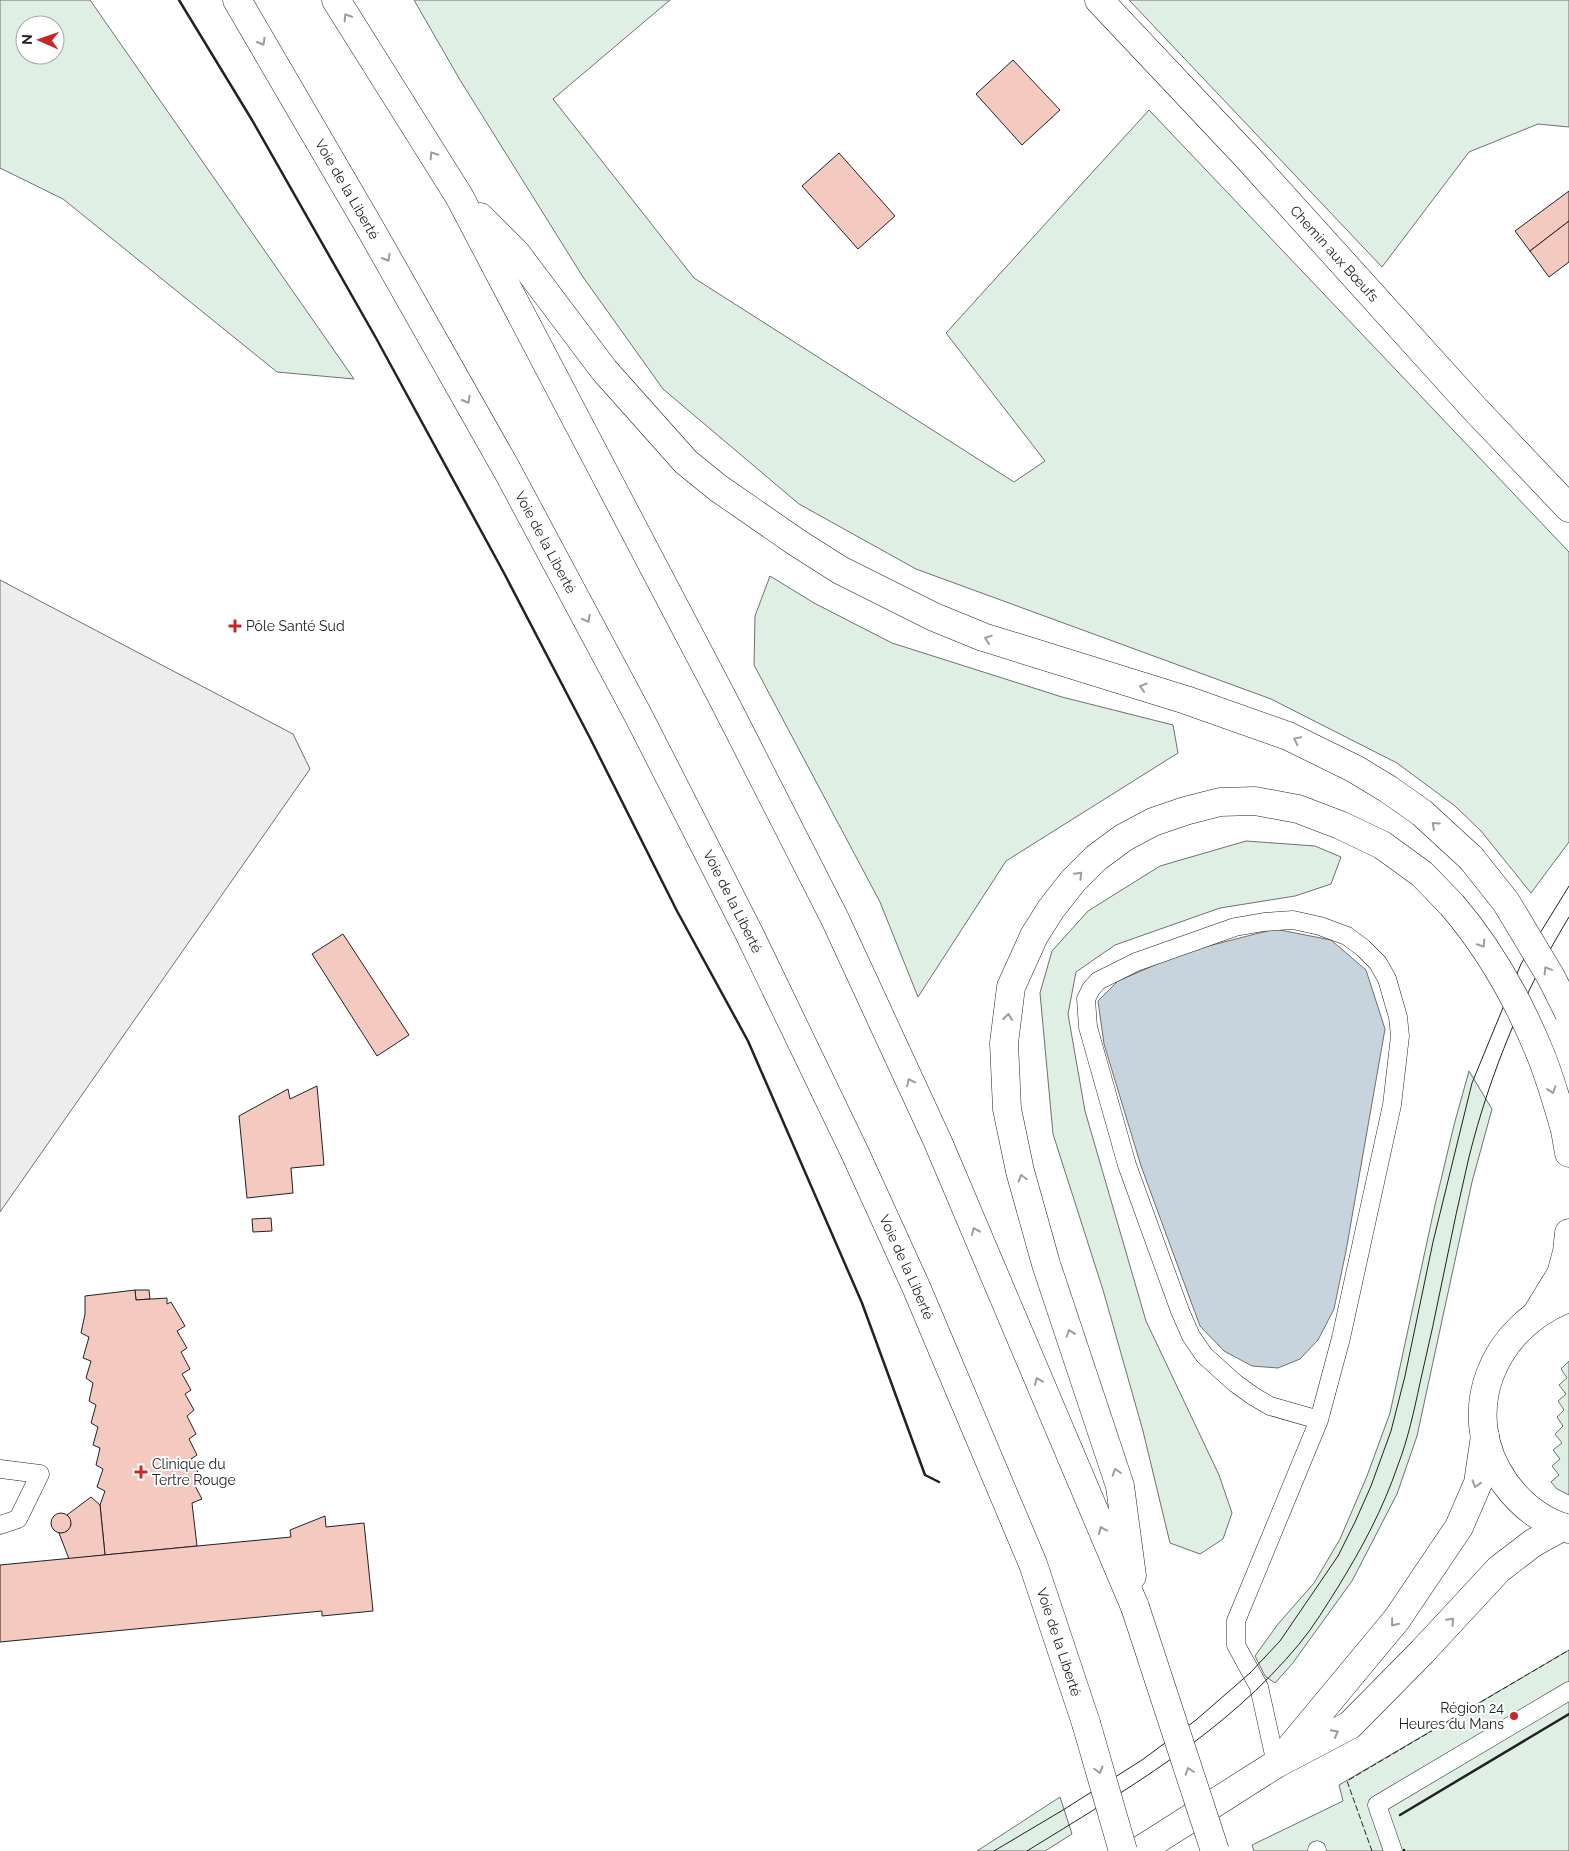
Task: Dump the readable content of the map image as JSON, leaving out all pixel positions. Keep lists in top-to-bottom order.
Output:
{
  "streets": {
    "main road": ["Voie de la Liberté", "Chemin aux Bœufs"]
  },
  "places": {
    "health": ["Pôle Santé Sud", "Clinique du Tertre Rouge"],
    "other": ["Région 24 Heures du Mans"]
  },
  "north": "left"
}
